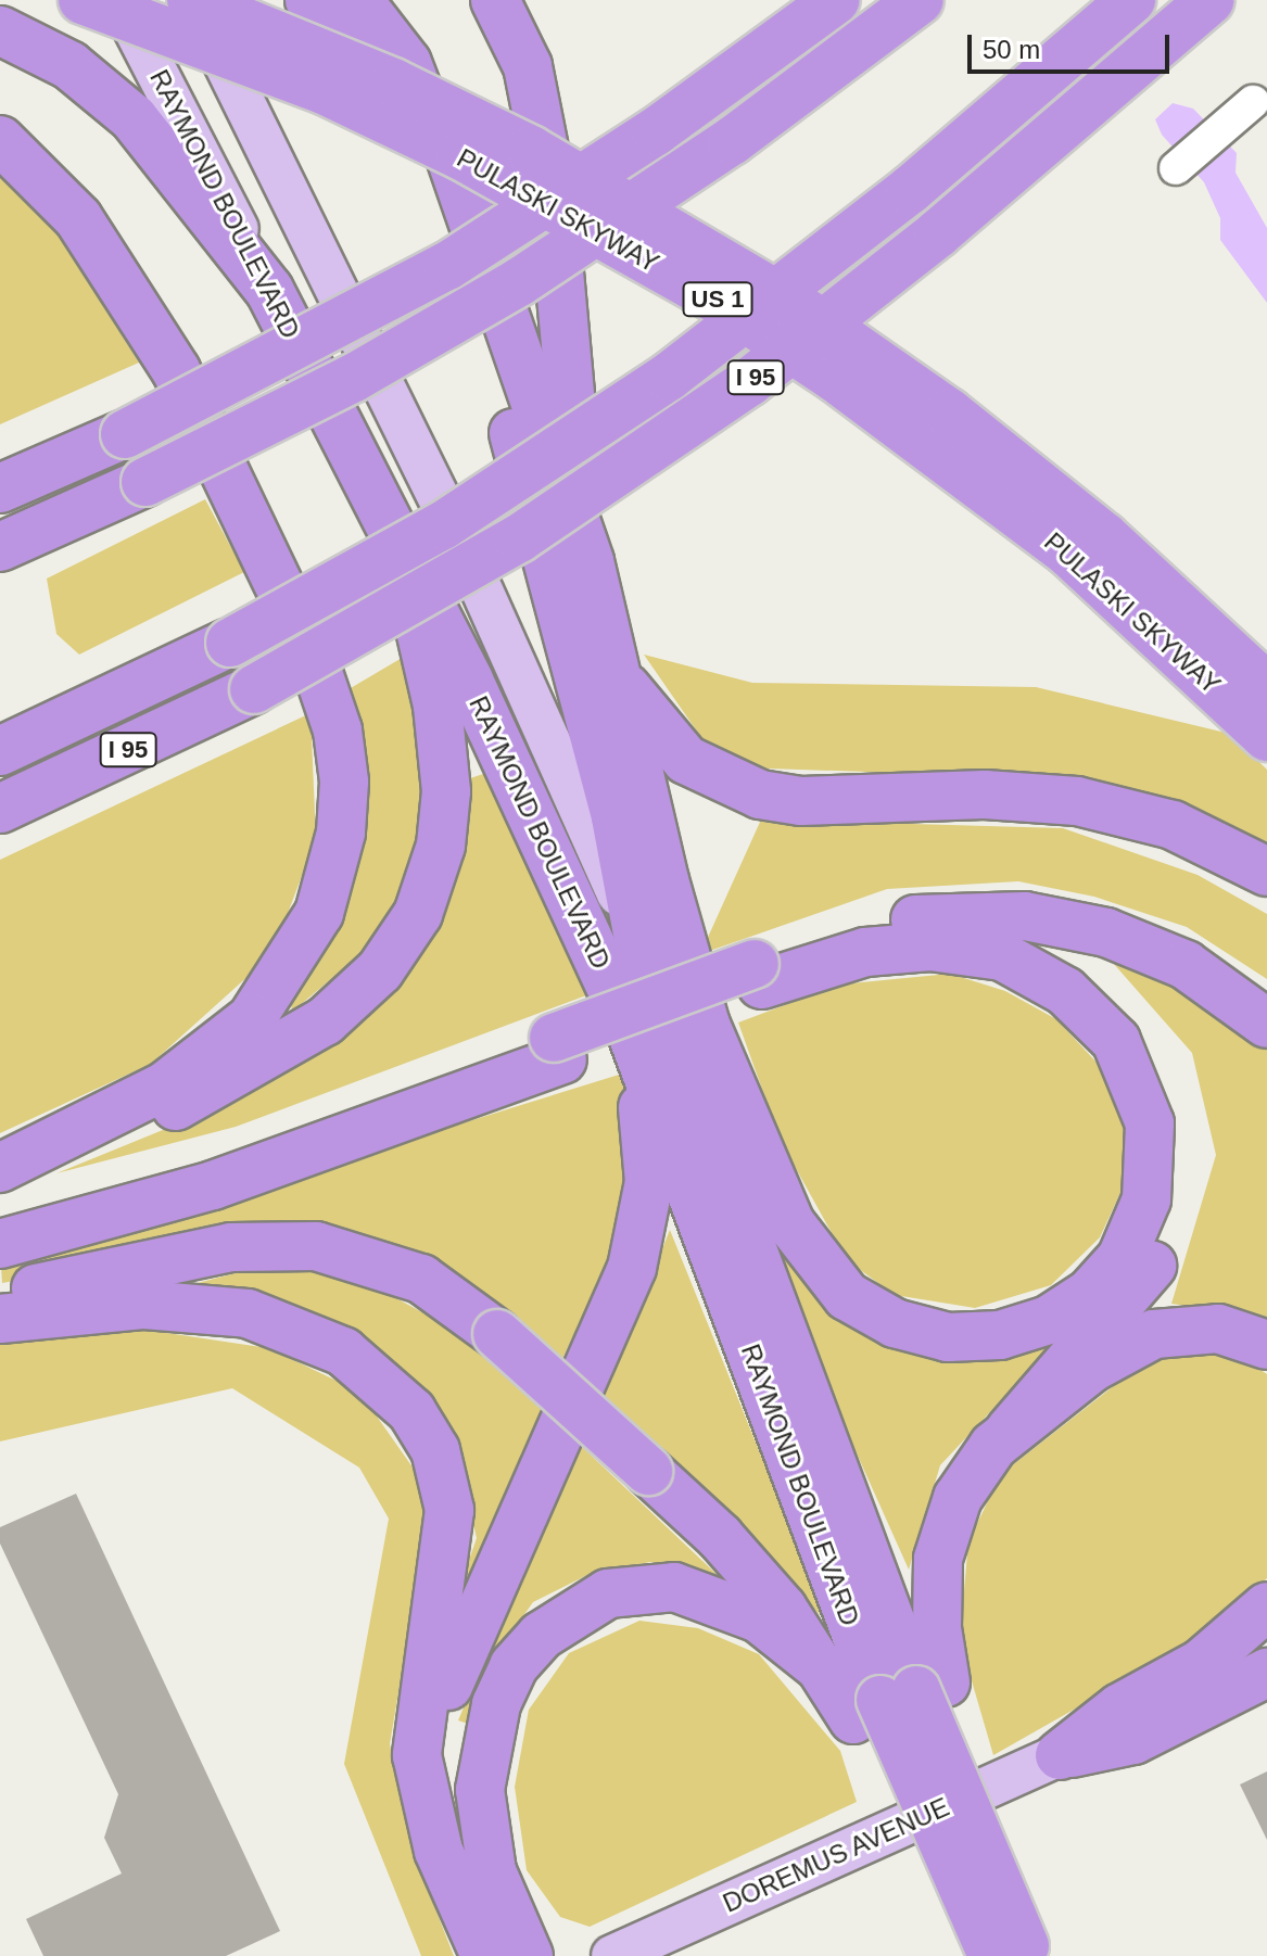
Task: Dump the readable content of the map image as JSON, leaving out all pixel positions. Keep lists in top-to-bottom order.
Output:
{
  "streets": {
    "highway": [
      "RAYMOND BOULEVARD",
      "PULASKI SKYWAY",
      "US 1",
      "I 95"
    ],
    "main road": ["DOREMUS AVENUE"]
  },
  "crossings": [
    ["RAYMOND BOULEVARD", "PULASKI SKYWAY"]
  ],
  "scale_bar": "50 m"
}
